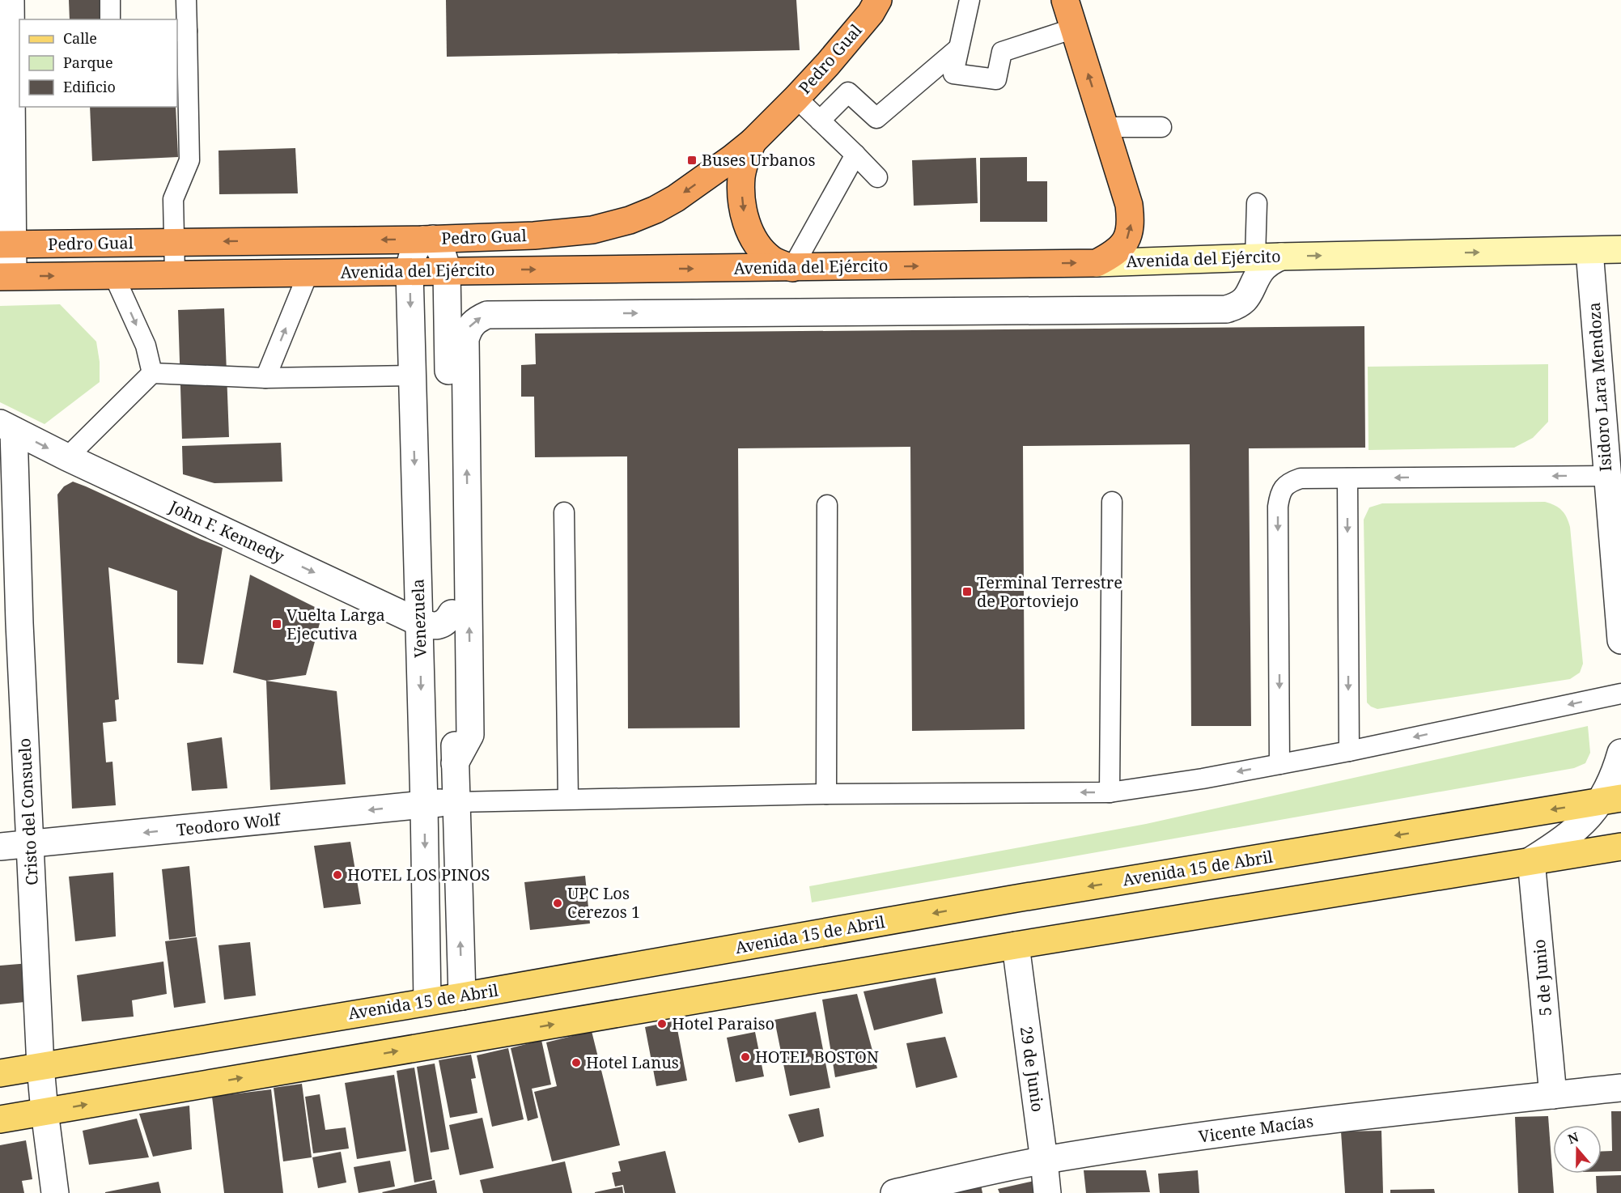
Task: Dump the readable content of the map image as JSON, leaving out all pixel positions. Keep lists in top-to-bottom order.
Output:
{
  "streets": {
    "highway": ["Pedro Gual", "Avenida del Ejército"],
    "main road": ["Avenida 15 de Abril"],
    "street": [
      "Isidoro Lara Mendoza",
      "John F. Kennedy",
      "Venezuela",
      "Cristo del Consuelo",
      "Teodoro Wolf",
      "5 de Junio",
      "29 de Junio",
      "Vicente Macías"
    ]
  },
  "crossings": [
    ["Pedro Gual", "Venezuela"],
    ["Avenida del Ejército", "Isidoro Lara Mendoza"],
    ["Avenida del Ejército", "Venezuela"],
    ["John F. Kennedy", "Venezuela"],
    ["John F. Kennedy", "Cristo del Consuelo"],
    ["Venezuela", "Teodoro Wolf"],
    ["Venezuela", "Avenida 15 de Abril"],
    ["Cristo del Consuelo", "Teodoro Wolf"],
    ["Cristo del Consuelo", "Avenida 15 de Abril"],
    ["5 de Junio", "Vicente Macías"],
    ["29 de Junio", "Vicente Macías"]
  ],
  "one_way": [
    "Pedro Gual",
    "Avenida del Ejército",
    "John F. Kennedy",
    "Teodoro Wolf"
  ],
  "places": {
    "transit": ["Buses Urbanos", "Terminal Terrestre de Portoviejo", "Vuelta Larga Ejecutiva"],
    "other": [
      "HOTEL LOS PINOS",
      "UPC Los Cerezos 1",
      "Hotel Paraiso",
      "HOTEL BOSTON",
      "Hotel Lanus"
    ]
  },
  "legend": ["Calle", "Parque", "Edificio"],
  "north": "top"
}
